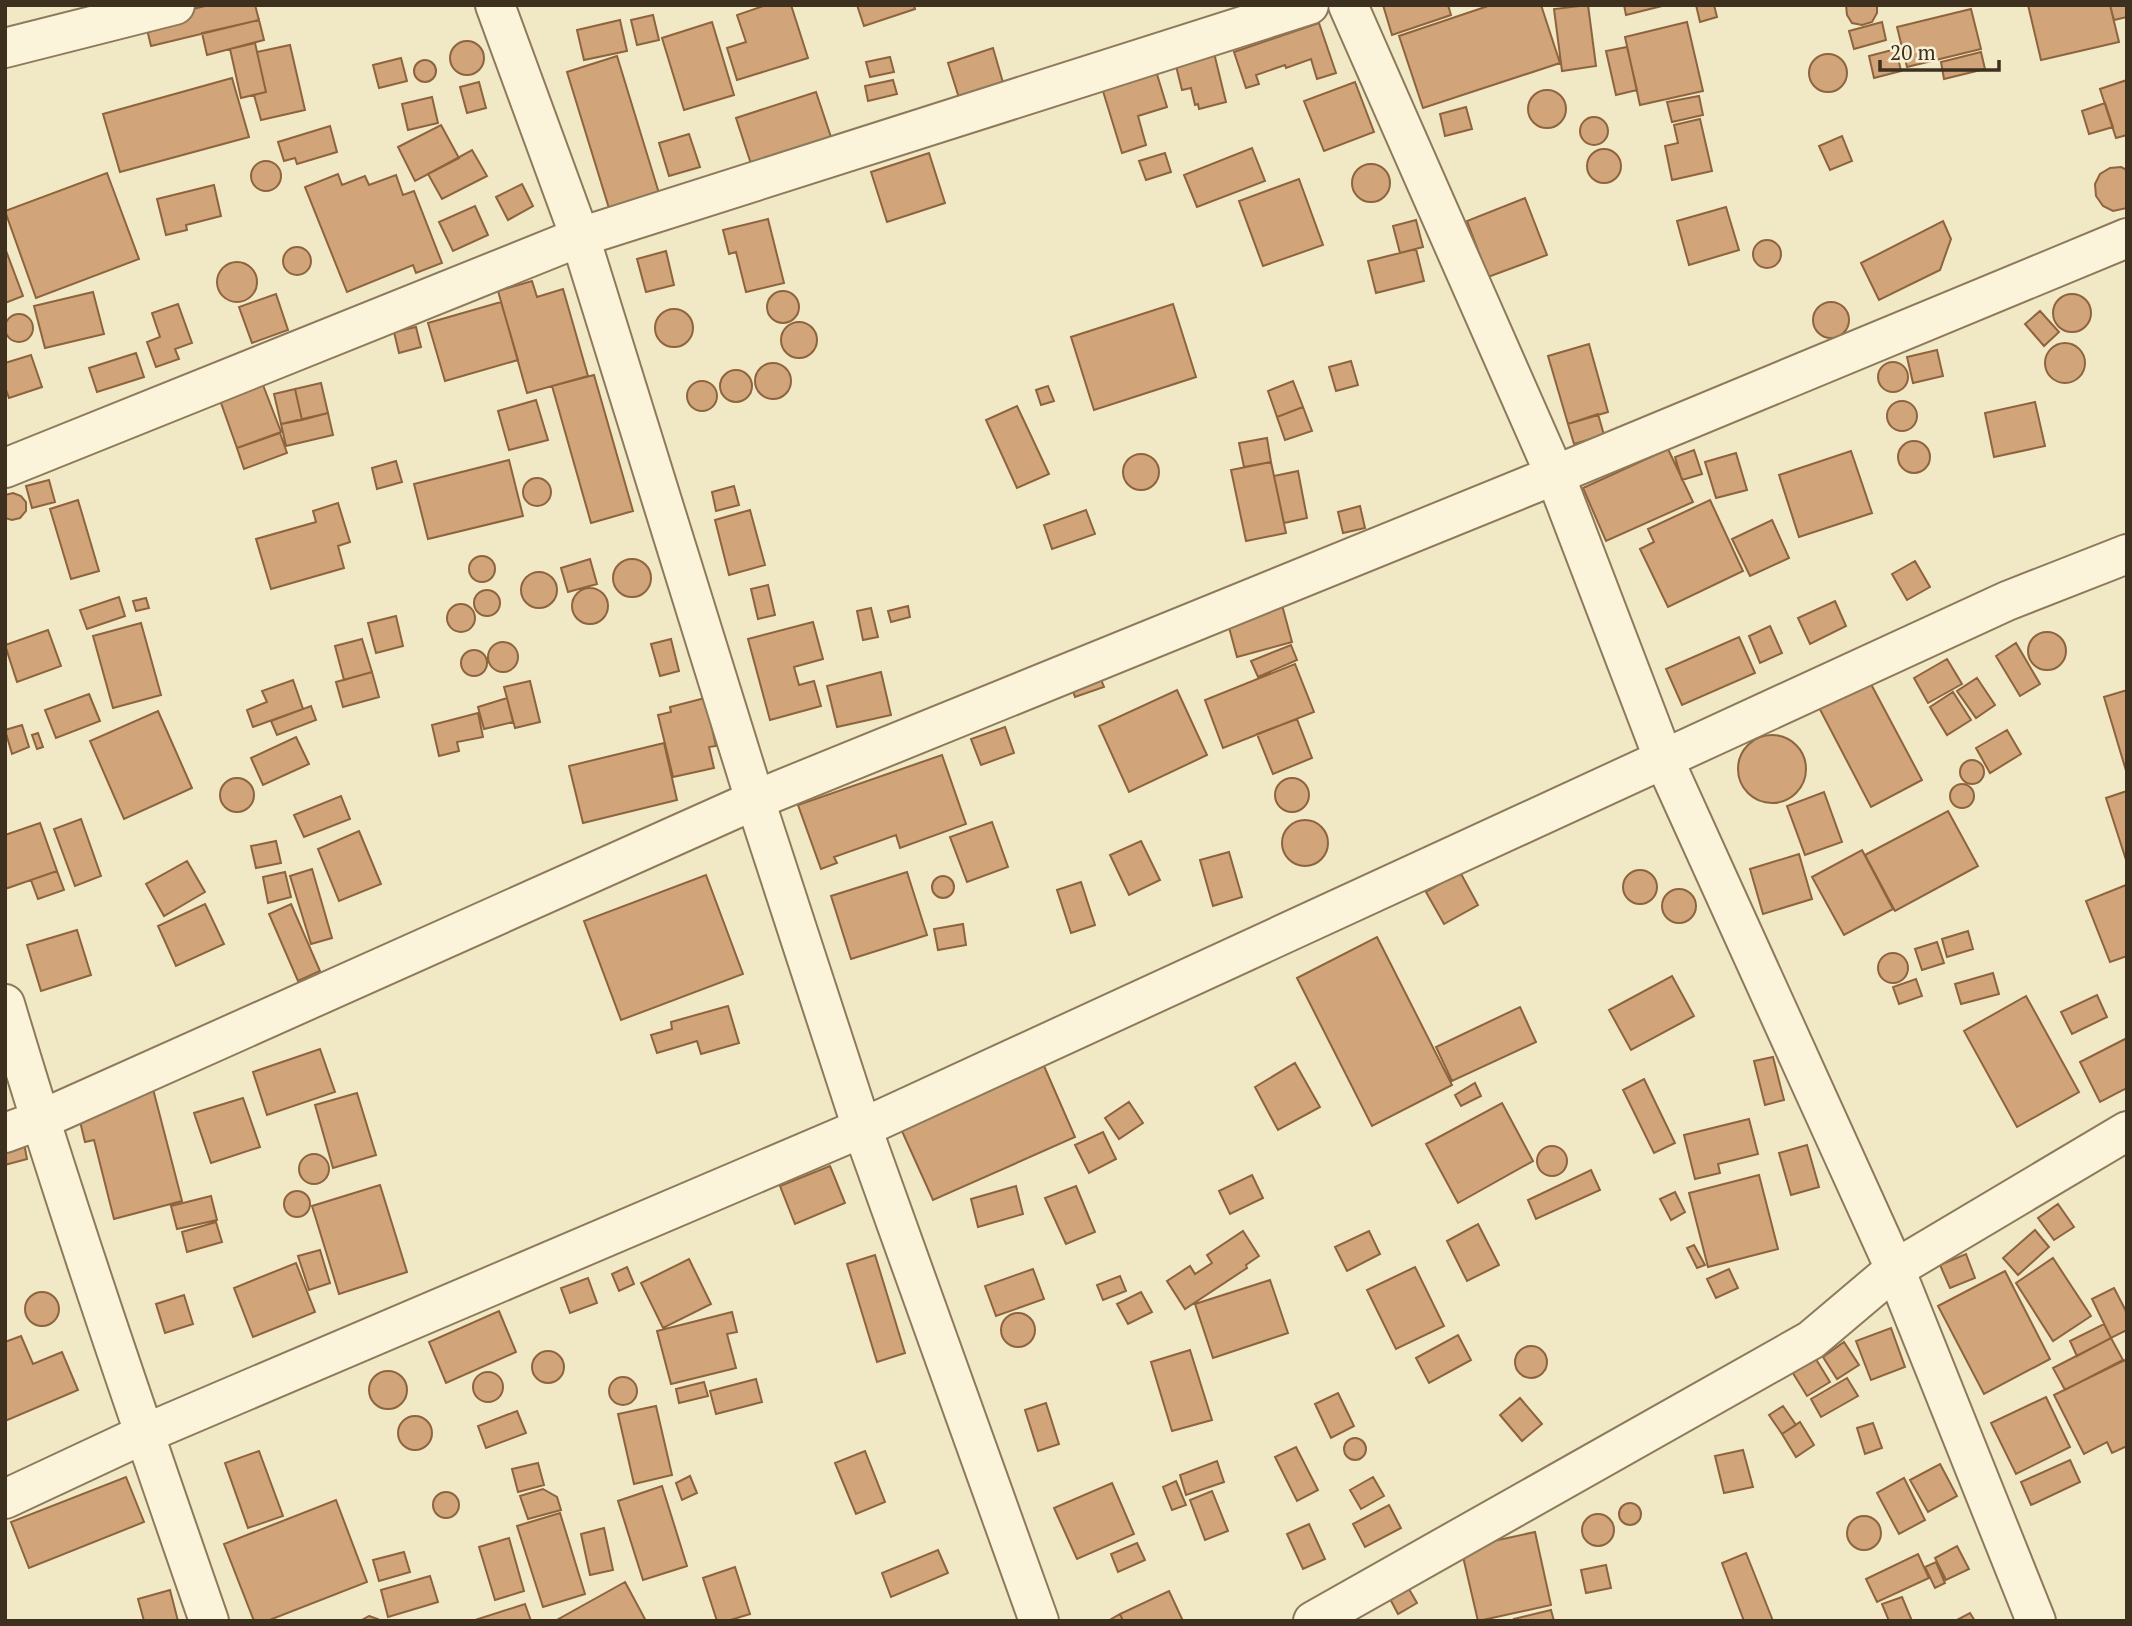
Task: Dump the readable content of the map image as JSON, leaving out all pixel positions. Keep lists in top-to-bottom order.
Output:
{
  "scale_bar": "20 m"
}
